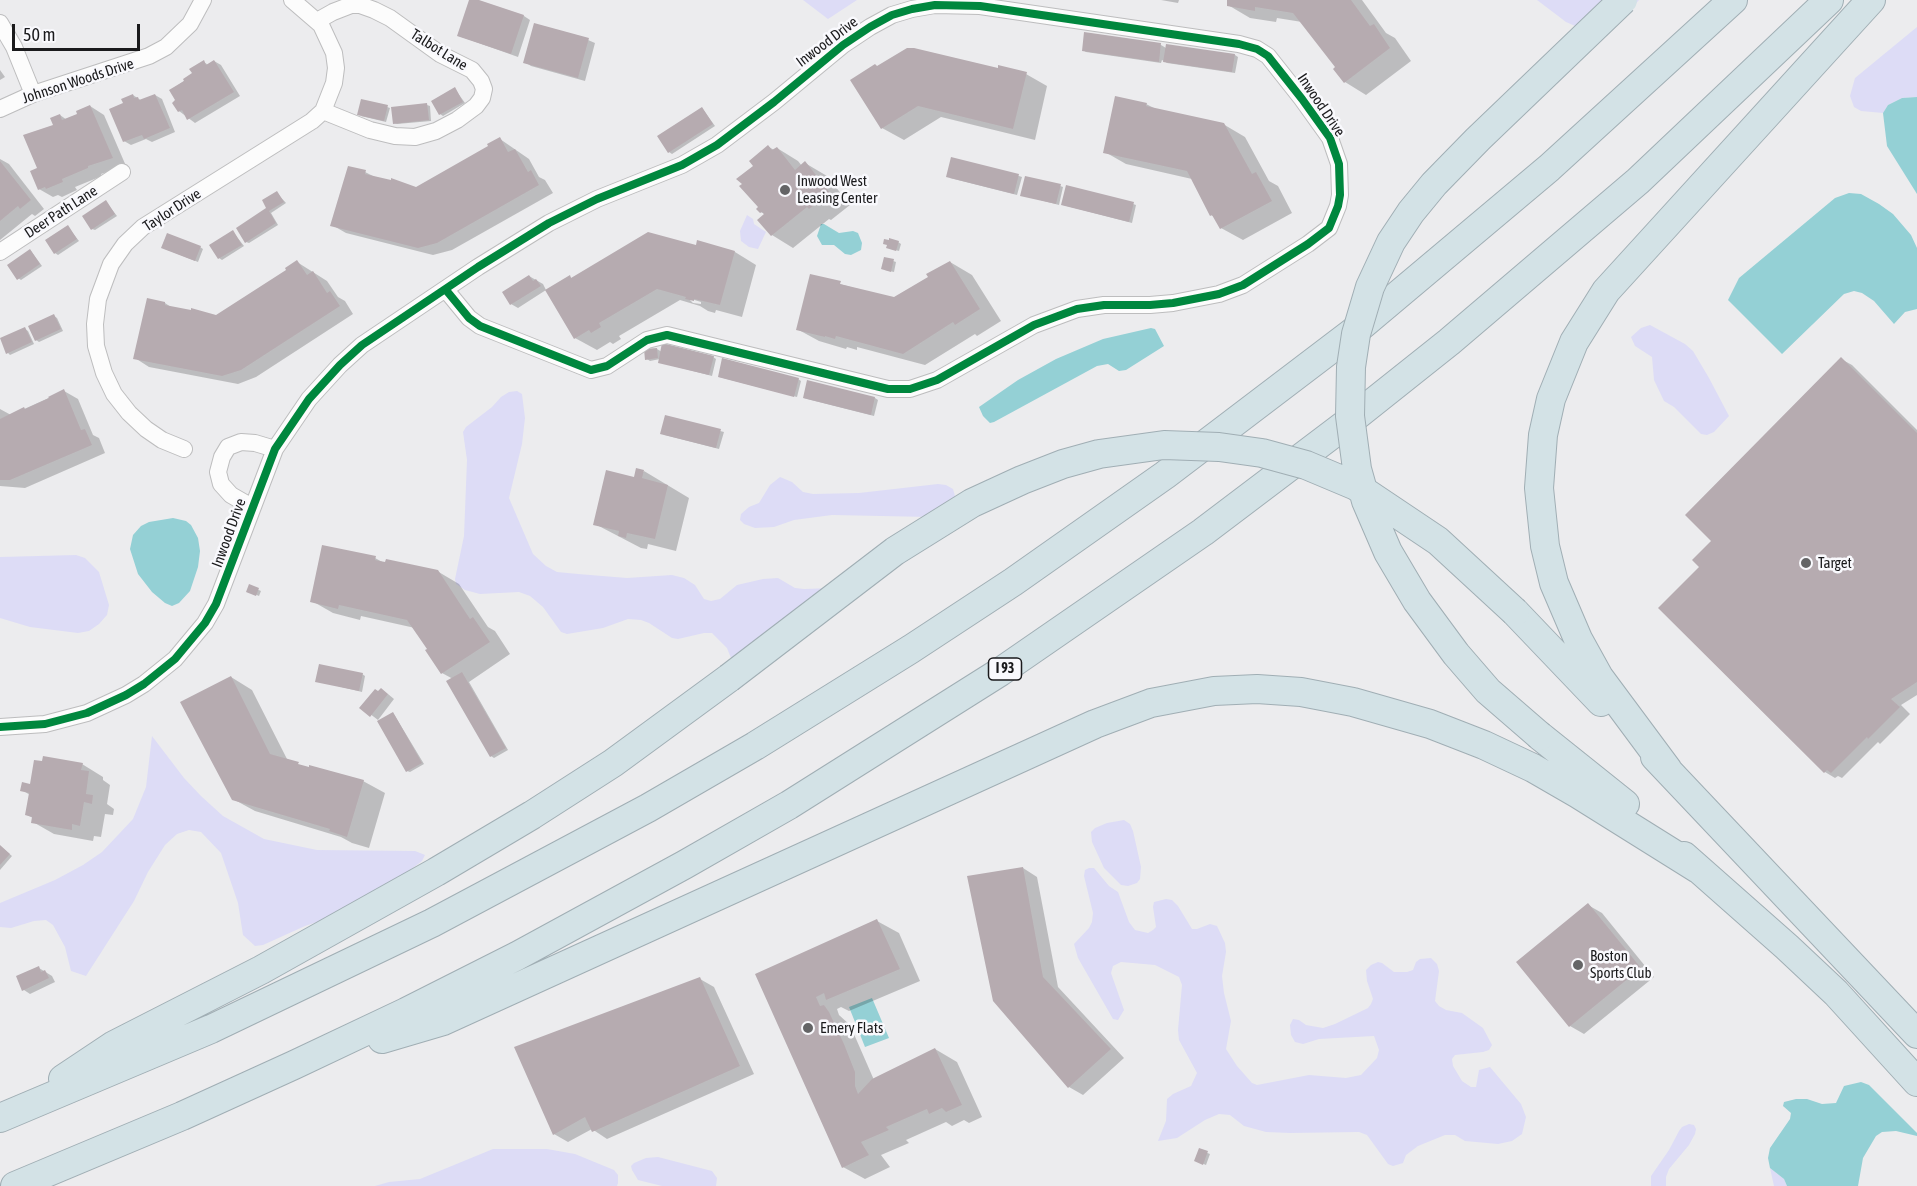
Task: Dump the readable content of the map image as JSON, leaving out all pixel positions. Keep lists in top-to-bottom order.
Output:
{
  "streets": {
    "highway": ["I 93"],
    "street": [
      "Inwood Drive",
      "Talbot Lane",
      "Johnson Woods Drive",
      "Taylor Drive",
      "Deer Path Lane"
    ]
  },
  "crossings": [
    ["Talbot Lane", "Taylor Drive"]
  ],
  "places": [
    "Inwood West Leasing Center",
    "Target",
    "Boston Sports Club",
    "Emery Flats"
  ],
  "scale_bar": "50 m"
}
